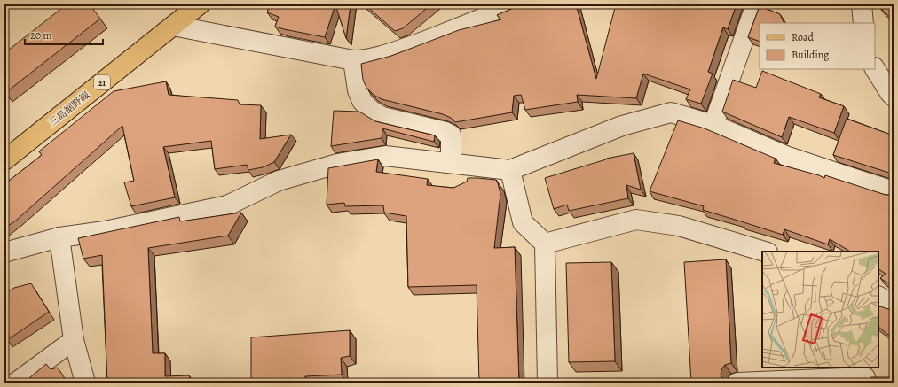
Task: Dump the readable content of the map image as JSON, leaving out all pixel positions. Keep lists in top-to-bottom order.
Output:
{
  "streets": {
    "main road": ["21", "三島裾野線"]
  },
  "legend": ["Road", "Building"],
  "scale_bar": "20 m"
}
